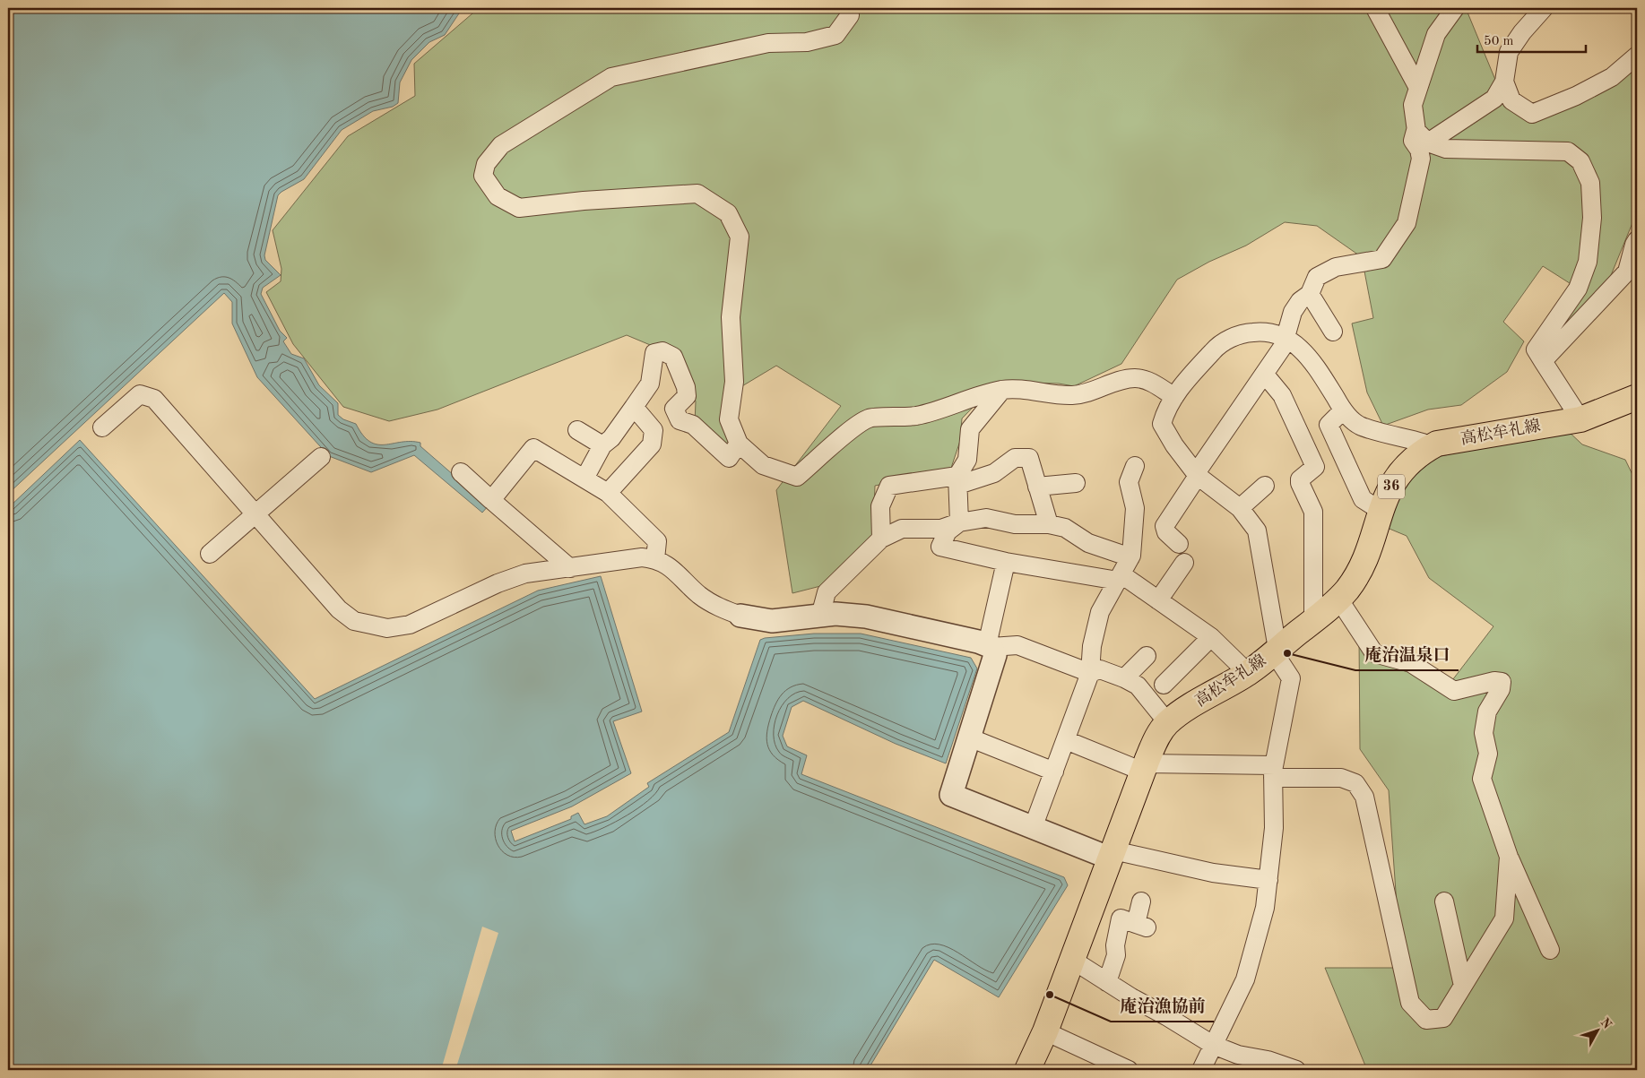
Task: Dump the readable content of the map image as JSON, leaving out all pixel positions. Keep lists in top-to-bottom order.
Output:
{
  "streets": {
    "main road": ["高松牟礼線", "36"]
  },
  "places": ["庵治温泉口", "庵治漁協前"],
  "scale_bar": "50 m",
  "north": "top right"
}
